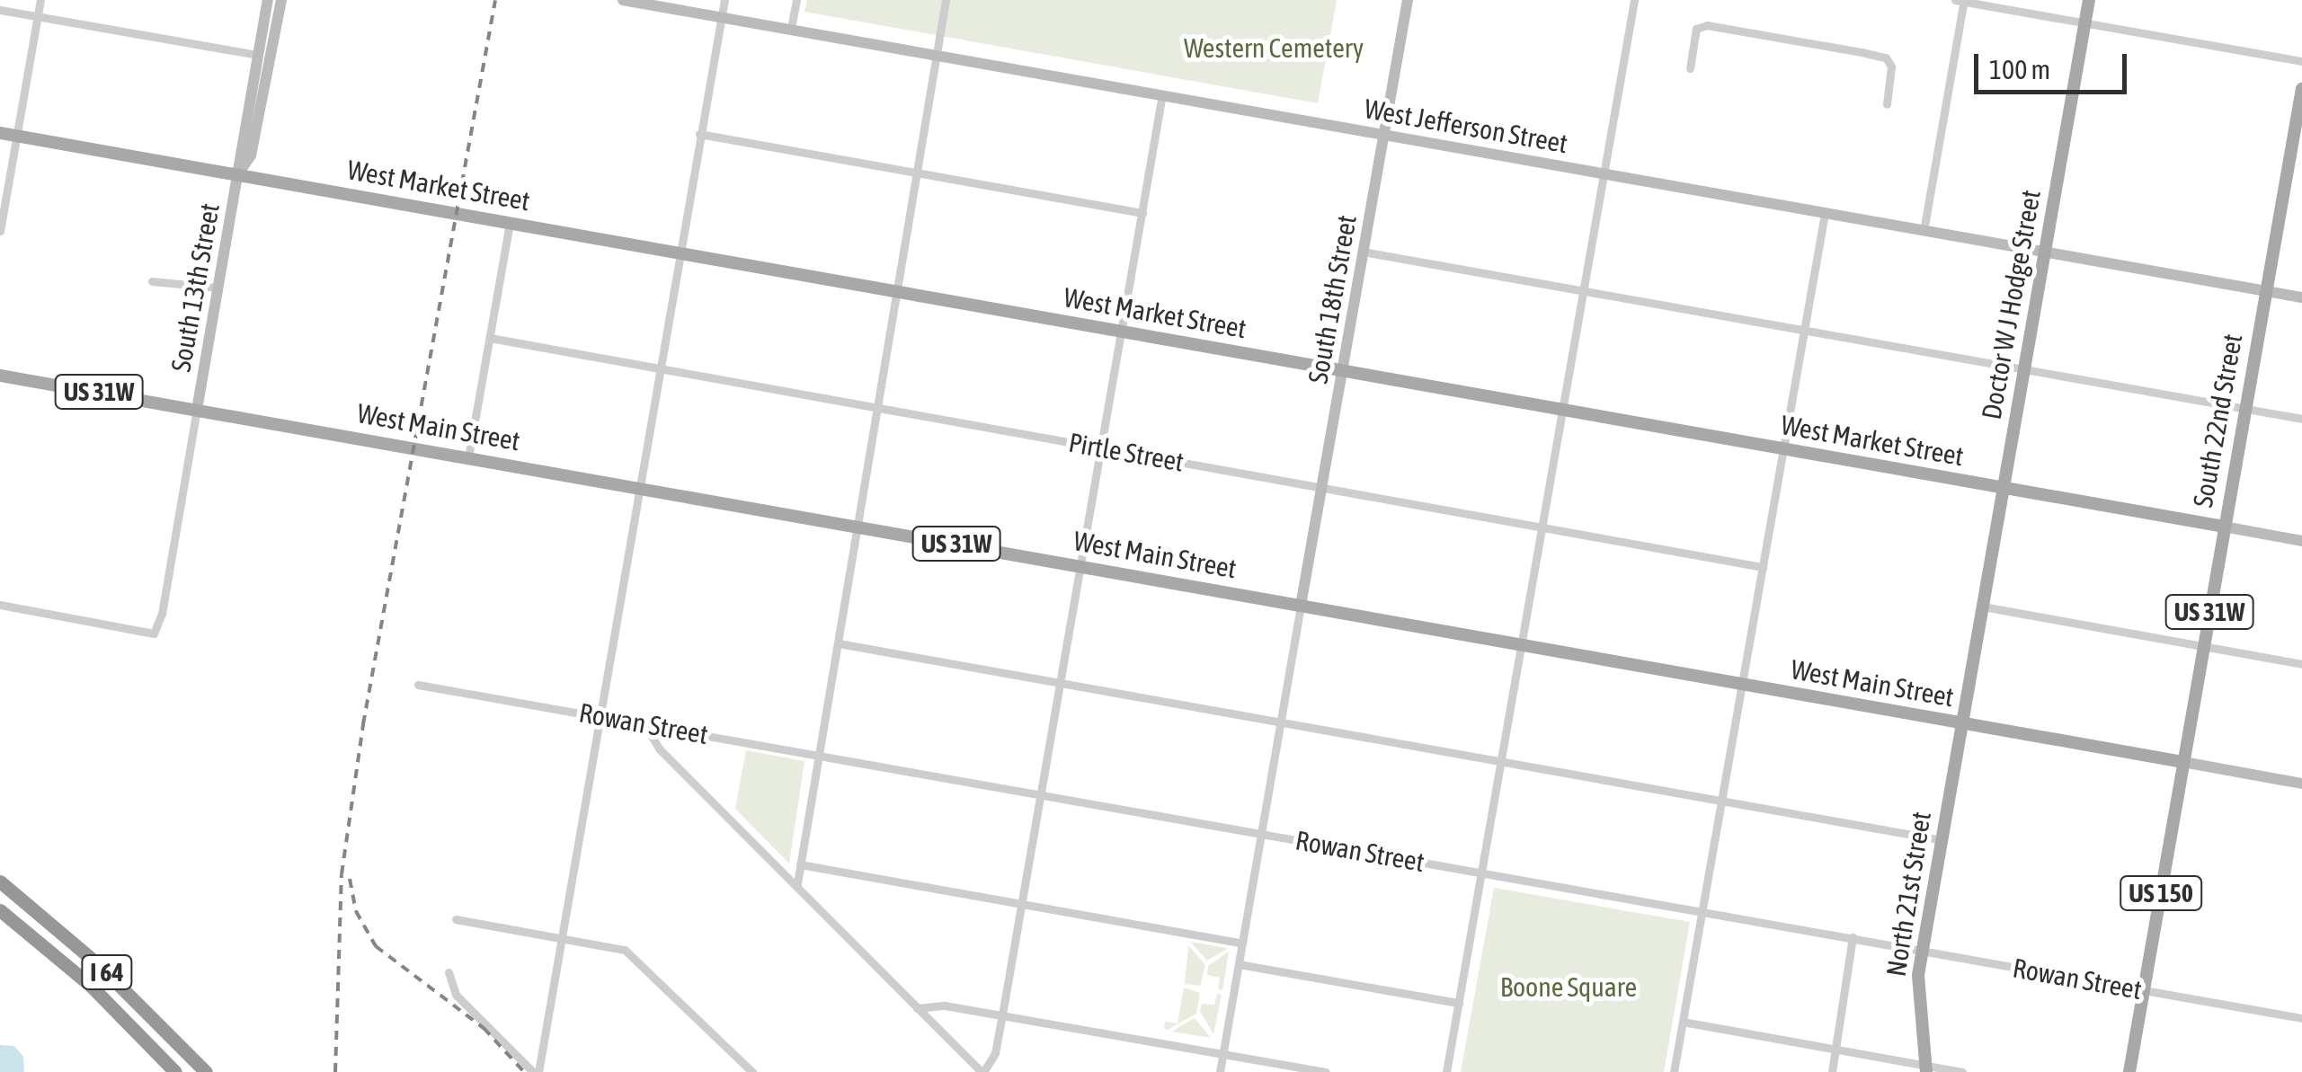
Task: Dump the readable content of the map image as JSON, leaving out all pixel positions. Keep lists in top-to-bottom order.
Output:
{
  "streets": {
    "highway": ["I 64"],
    "main road": [
      "West Market Street",
      "Doctor W J Hodge Street",
      "US 31W",
      "South 22nd Street",
      "West Main Street",
      "US 150",
      "North 21st Street"
    ],
    "street": [
      "West Jefferson Street",
      "South 13th Street",
      "South 18th Street",
      "Pirtle Street",
      "Rowan Street"
    ]
  },
  "crossings": [
    ["West Jefferson Street", "South 18th Street"],
    ["West Jefferson Street", "Doctor W J Hodge Street"],
    ["West Jefferson Street", "South 22nd Street"],
    ["West Market Street", "South 13th Street"],
    ["West Market Street", "South 18th Street"],
    ["West Market Street", "Doctor W J Hodge Street"],
    ["West Market Street", "South 22nd Street"],
    ["South 13th Street", "West Main Street"],
    ["South 18th Street", "West Main Street"],
    ["South 18th Street", "Pirtle Street"],
    ["Doctor W J Hodge Street", "West Main Street"],
    ["Doctor W J Hodge Street", "North 21st Street"],
    ["South 22nd Street", "West Main Street"],
    ["South 22nd Street", "US 150"],
    ["West Main Street", "US 150"],
    ["West Main Street", "North 21st Street"],
    ["Rowan Street", "US 150"],
    ["Rowan Street", "North 21st Street"]
  ],
  "parks": ["Western Cemetery", "Boone Square"],
  "scale_bar": "100 m"
}
